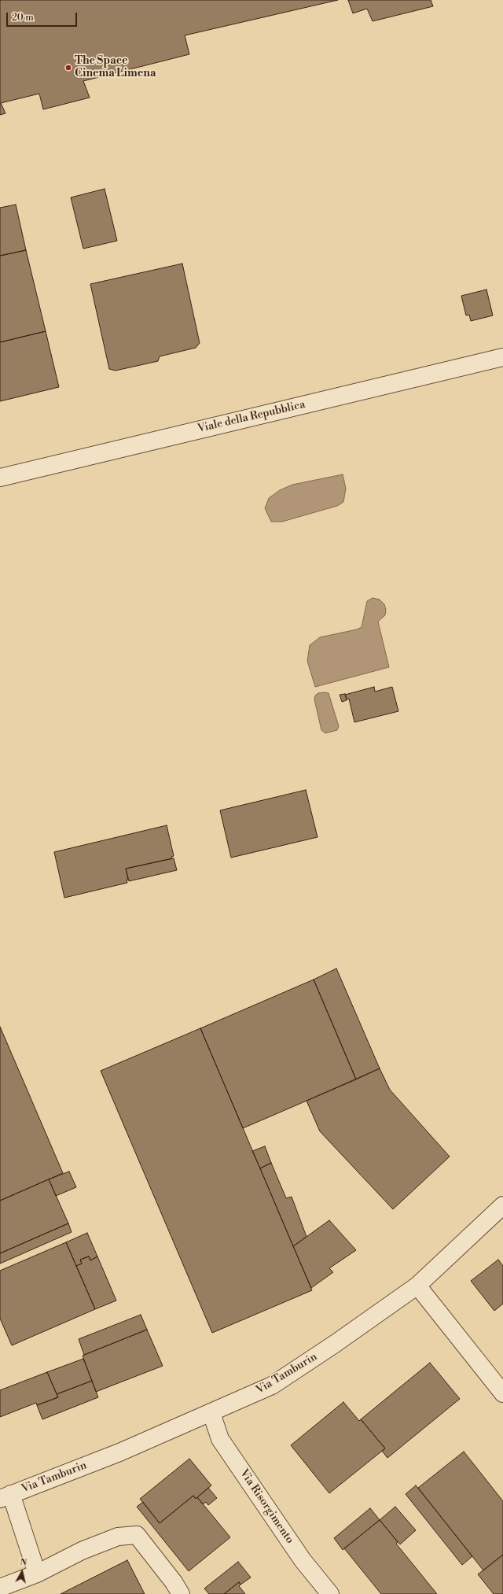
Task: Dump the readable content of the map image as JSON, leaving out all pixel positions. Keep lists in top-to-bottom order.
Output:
{
  "streets": {
    "street": ["Viale della Repubblica", "Via Tamburin", "Via Risorgimento"]
  },
  "crossings": [
    ["Via Tamburin", "Via Risorgimento"]
  ],
  "places": ["The Space Cinema Limena"],
  "scale_bar": "20 m",
  "north": "top"
}
